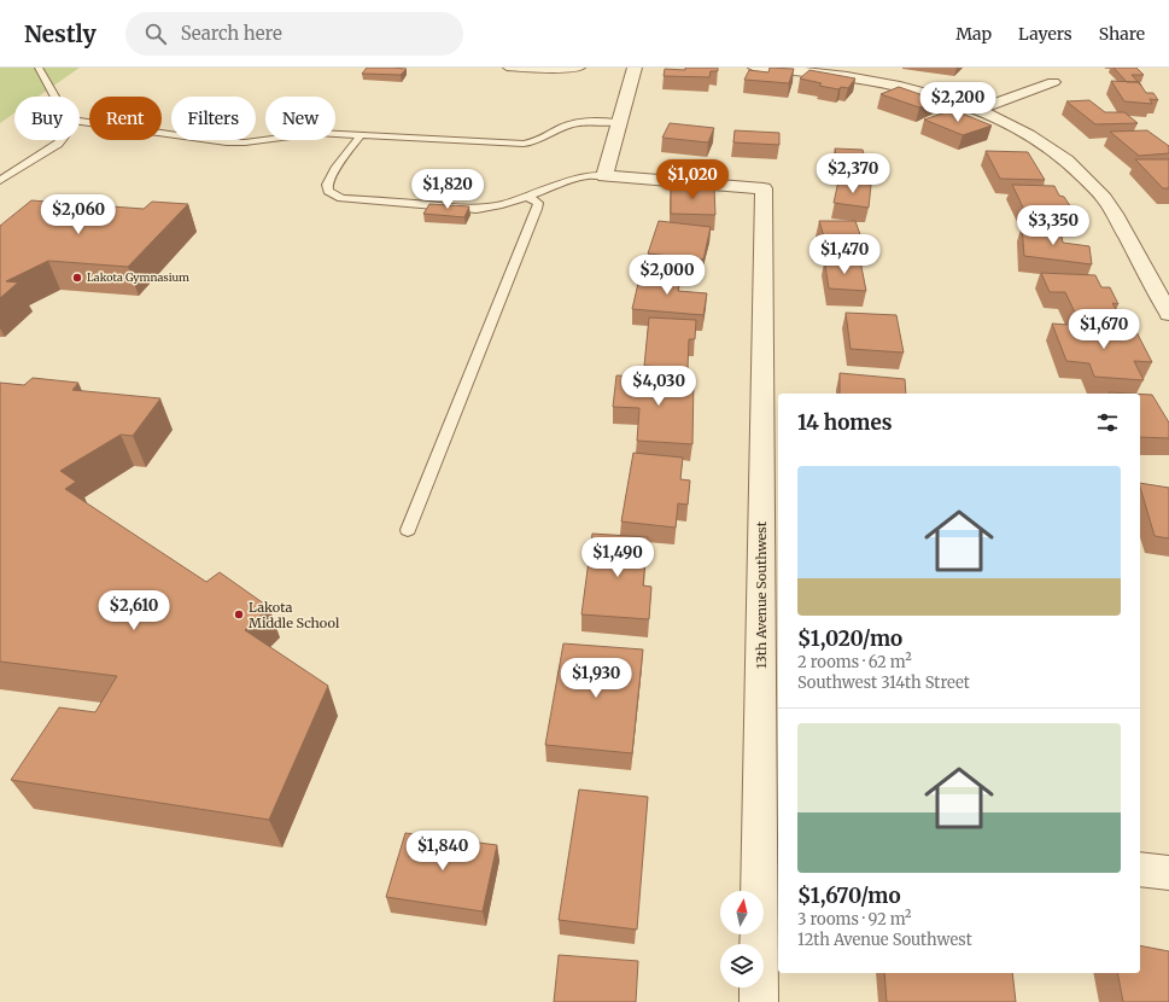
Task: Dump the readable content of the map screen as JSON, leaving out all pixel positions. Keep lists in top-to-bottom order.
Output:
{
  "streets": {
    "street": ["13th Avenue Southwest"]
  },
  "places": ["Lakota Gymnasium", "Lakota Middle School"],
  "north": "top",
  "page": {
    "header": "Nestly",
    "search": "Search here",
    "nav": ["Map", "Layers", "Share"],
    "price": [
      "$2,200",
      "$2,370",
      "$1,020",
      "$1,820",
      "$2,060",
      "$3,350",
      "$1,470",
      "$2,000",
      "$1,670",
      "$4,030",
      "$1,490",
      "$2,610",
      "$1,930",
      "$1,840"
    ],
    "chip": [
      "Buy",
      "Rent",
      "Filters",
      "New"
    ],
    "heading": "14 homes",
    "list": [
      {
        "name": "$1,020/mo",
        "note": "2 rooms · 62 m² · Southwest 314th Street"
      },
      {
        "name": "$1,670/mo",
        "note": "3 rooms · 92 m² · 12th Avenue Southwest"
      }
    ]
  }
}
